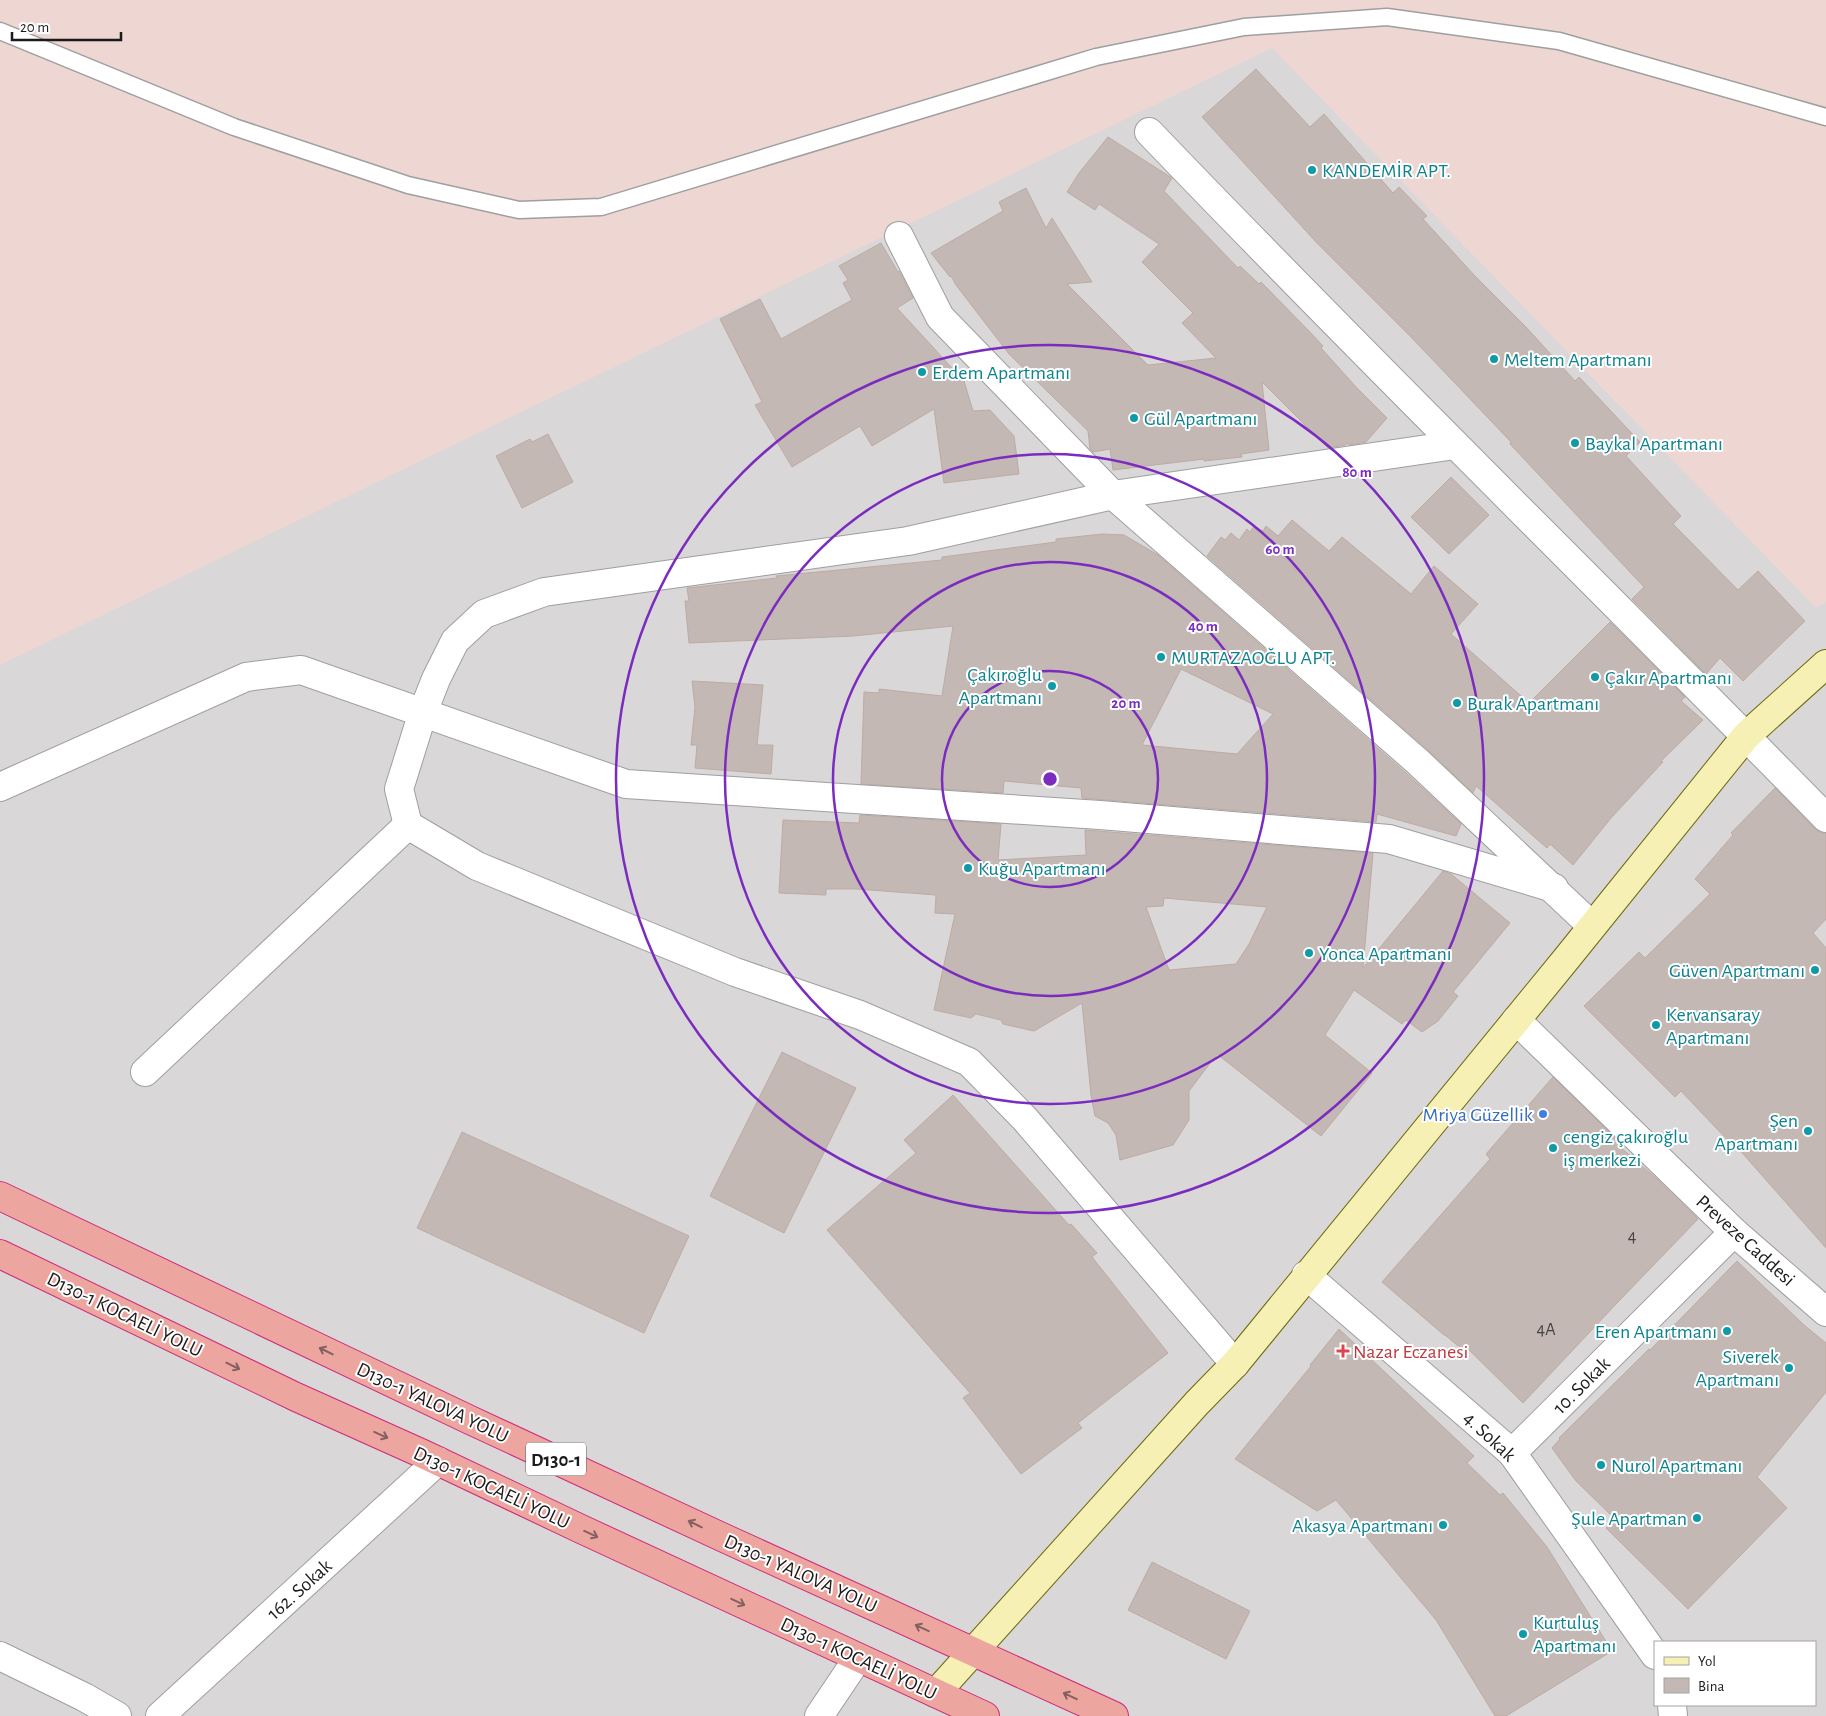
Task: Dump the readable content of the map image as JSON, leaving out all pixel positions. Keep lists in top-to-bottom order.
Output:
{
  "streets": {
    "highway": ["D130-1 KOCAELİ YOLU", "D130-1 YALOVA YOLU", "D130-1"],
    "street": [
      "Preveze Caddesi",
      "10. Sokak",
      "4. Sokak",
      "162. Sokak"
    ]
  },
  "crossings": [
    ["Preveze Caddesi", "10. Sokak"],
    ["D130-1 KOCAELİ YOLU", "162. Sokak"],
    ["10. Sokak", "4. Sokak"]
  ],
  "one_way": ["D130-1 KOCAELİ YOLU", "D130-1 YALOVA YOLU"],
  "places": {
    "other": [
      "KANDEMİR APT.",
      "Meltem Apartmanı",
      "Erdem Apartmanı",
      "Gül Apartmanı",
      "Baykal Apartmanı",
      "MURTAZAOĞLU APT.",
      "Çakır Apartmanı",
      "Çakıroğlu Apartmanı",
      "Burak Apartmanı",
      "Kuğu Apartmanı",
      "Yonca Apartmanı",
      "Güven Apartmanı",
      "Kervansaray Apartmanı",
      "Mriya Güzellik",
      "Şen Apartmanı",
      "cengiz çakıroğlu iş merkezi",
      "Eren Apartmanı",
      "Siverek Apartmanı",
      "Nurol Apartmanı",
      "Şule Apartman",
      "Akasya Apartmanı",
      "Kurtuluş Apartmanı"
    ],
    "health": ["Nazar Eczanesi"]
  },
  "house_numbers": ["4", "4A"],
  "legend": ["Yol", "Bina"],
  "scale_bar": "20 m",
  "rings": [
    "80 m",
    "60 m",
    "40 m",
    "20 m"
  ]
}
